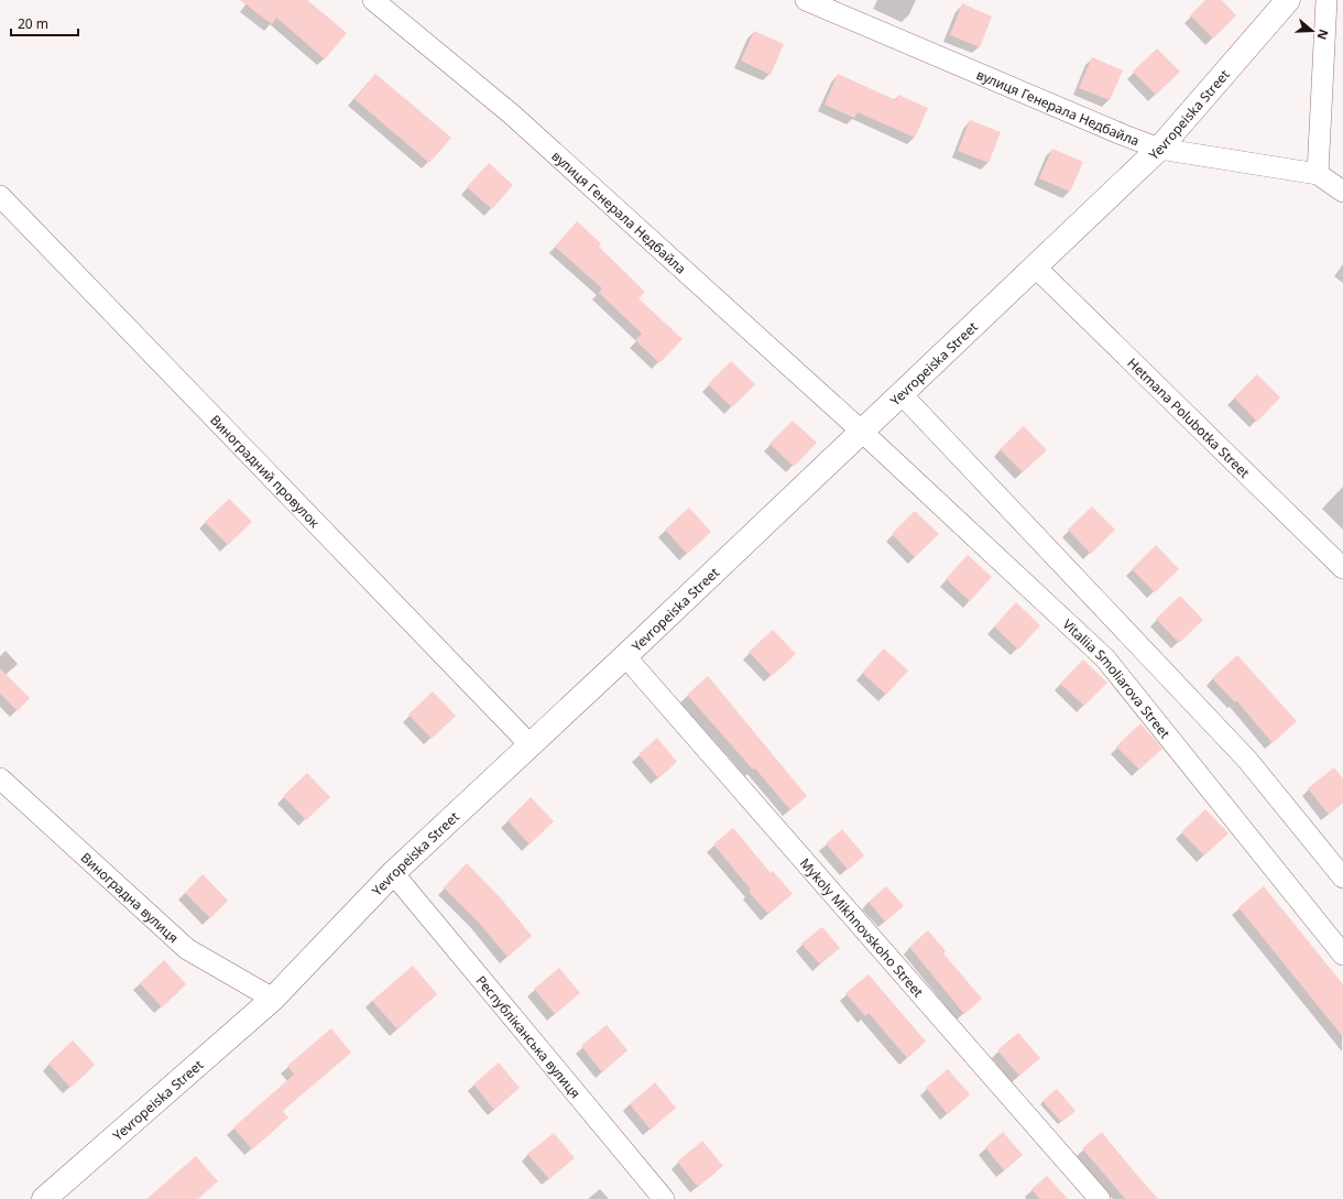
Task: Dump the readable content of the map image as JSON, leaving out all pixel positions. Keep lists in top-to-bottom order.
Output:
{
  "streets": {
    "street": [
      "вулиця Генерала Недбайла",
      "Yevropeiska Street",
      "Hetmana Polubotka Street",
      "Виноградний провулок",
      "Vitaliia Smoliarova Street",
      "Виноградна вулиця",
      "Mykoly Mikhnovskoho Street",
      "Республіканська вулиця"
    ]
  },
  "crossings": [
    ["вулиця Генерала Недбайла", "Yevropeiska Street"],
    ["вулиця Генерала Недбайла", "Vitaliia Smoliarova Street"],
    ["Yevropeiska Street", "Hetmana Polubotka Street"],
    ["Yevropeiska Street", "Виноградний провулок"],
    ["Yevropeiska Street", "Vitaliia Smoliarova Street"],
    ["Yevropeiska Street", "Виноградна вулиця"],
    ["Yevropeiska Street", "Mykoly Mikhnovskoho Street"],
    ["Yevropeiska Street", "Республіканська вулиця"]
  ],
  "scale_bar": "20 m",
  "north": "right"
}
